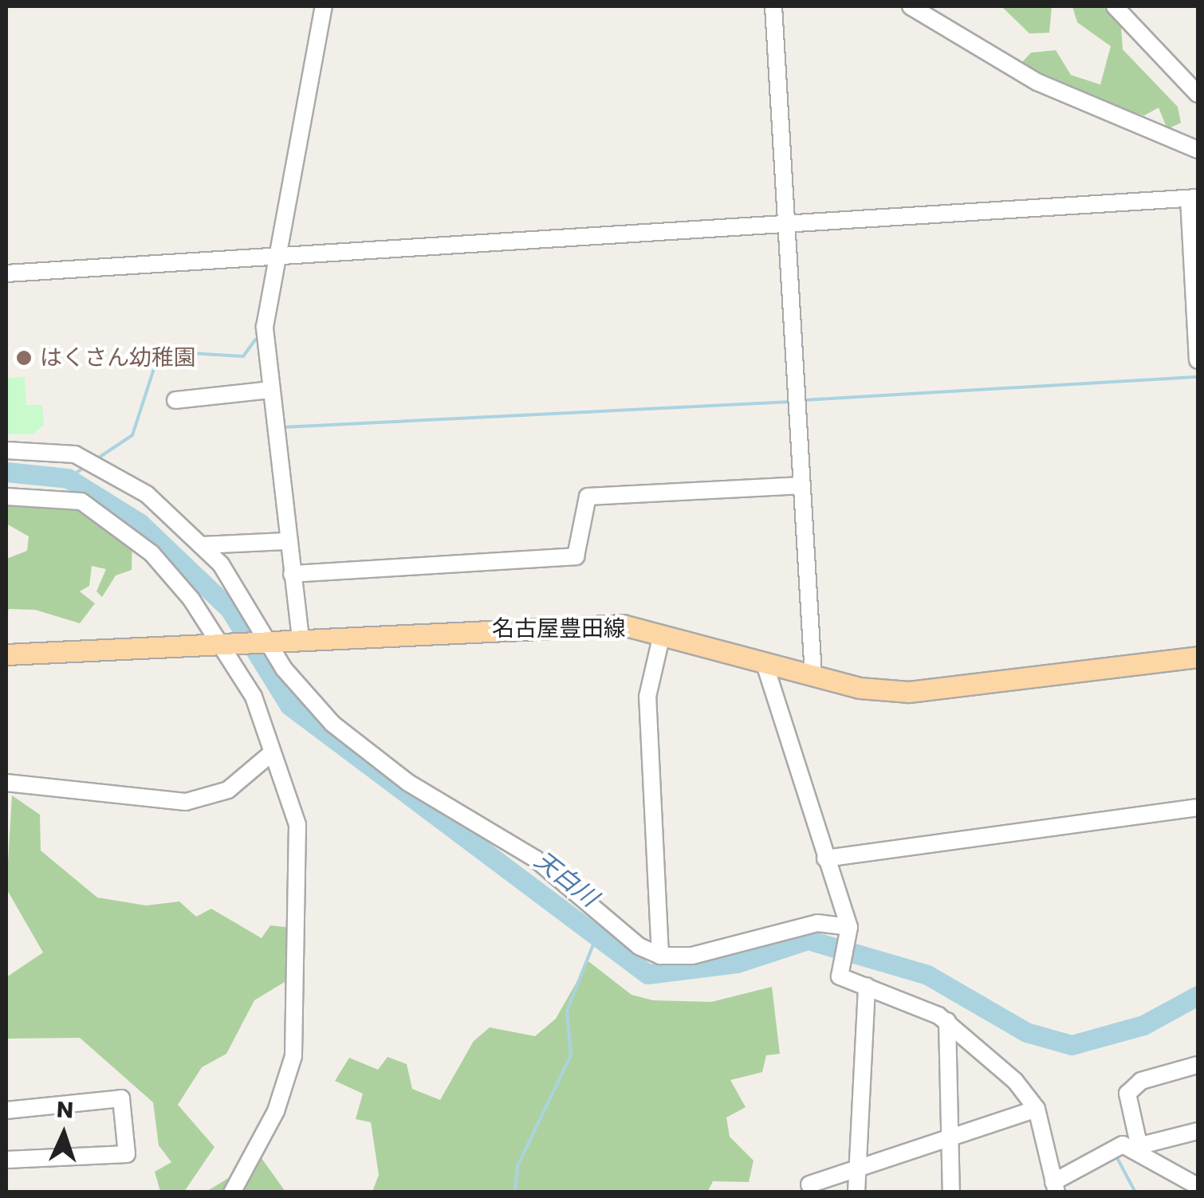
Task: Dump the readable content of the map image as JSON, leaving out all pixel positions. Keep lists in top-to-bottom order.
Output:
{
  "streets": {
    "main road": ["名古屋豊田線"]
  },
  "water": ["天白川"],
  "places": ["はくさん幼稚園"],
  "north": "top"
}
